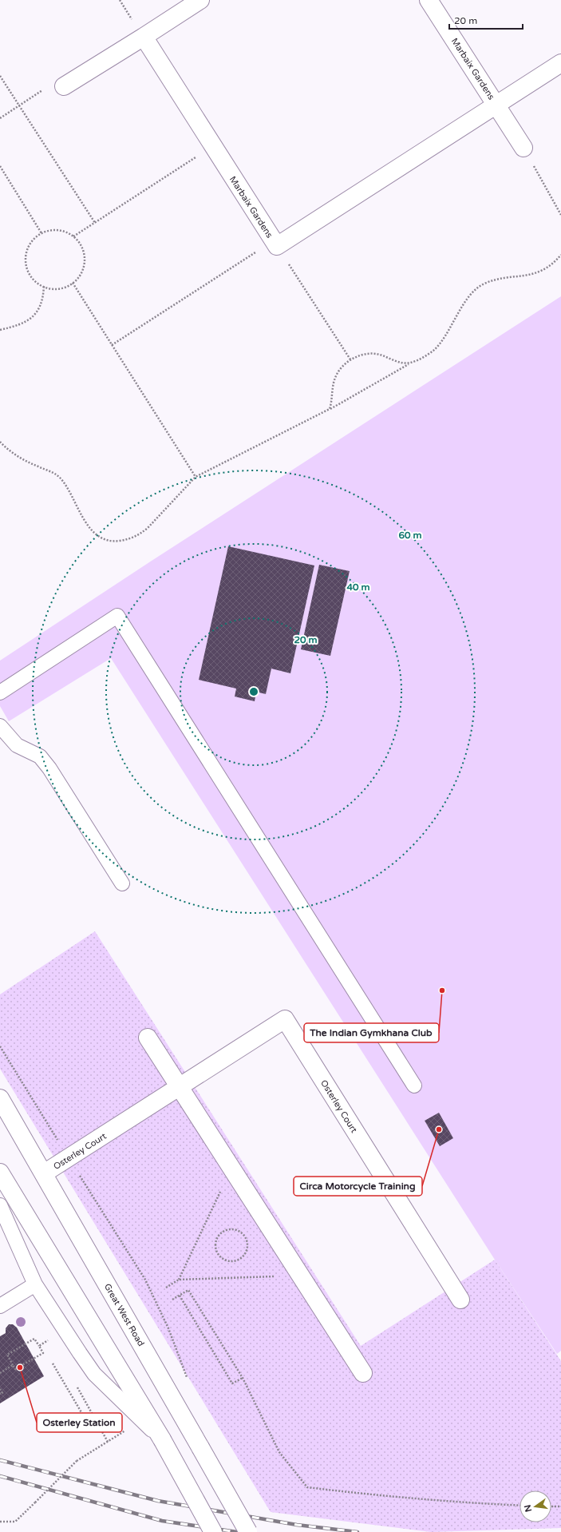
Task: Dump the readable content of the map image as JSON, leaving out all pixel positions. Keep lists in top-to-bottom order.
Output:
{
  "streets": {
    "main road": ["Marbaix Gardens", "Osterley Court", "Great West Road"]
  },
  "crossings": [
    ["Osterley Court", "Great West Road"]
  ],
  "places": ["The Indian Gymkhana Club", "Circa Motorcycle Training", "Osterley Station"],
  "scale_bar": "20 m",
  "north": "left",
  "rings": ["60 m", "40 m", "20 m"]
}
